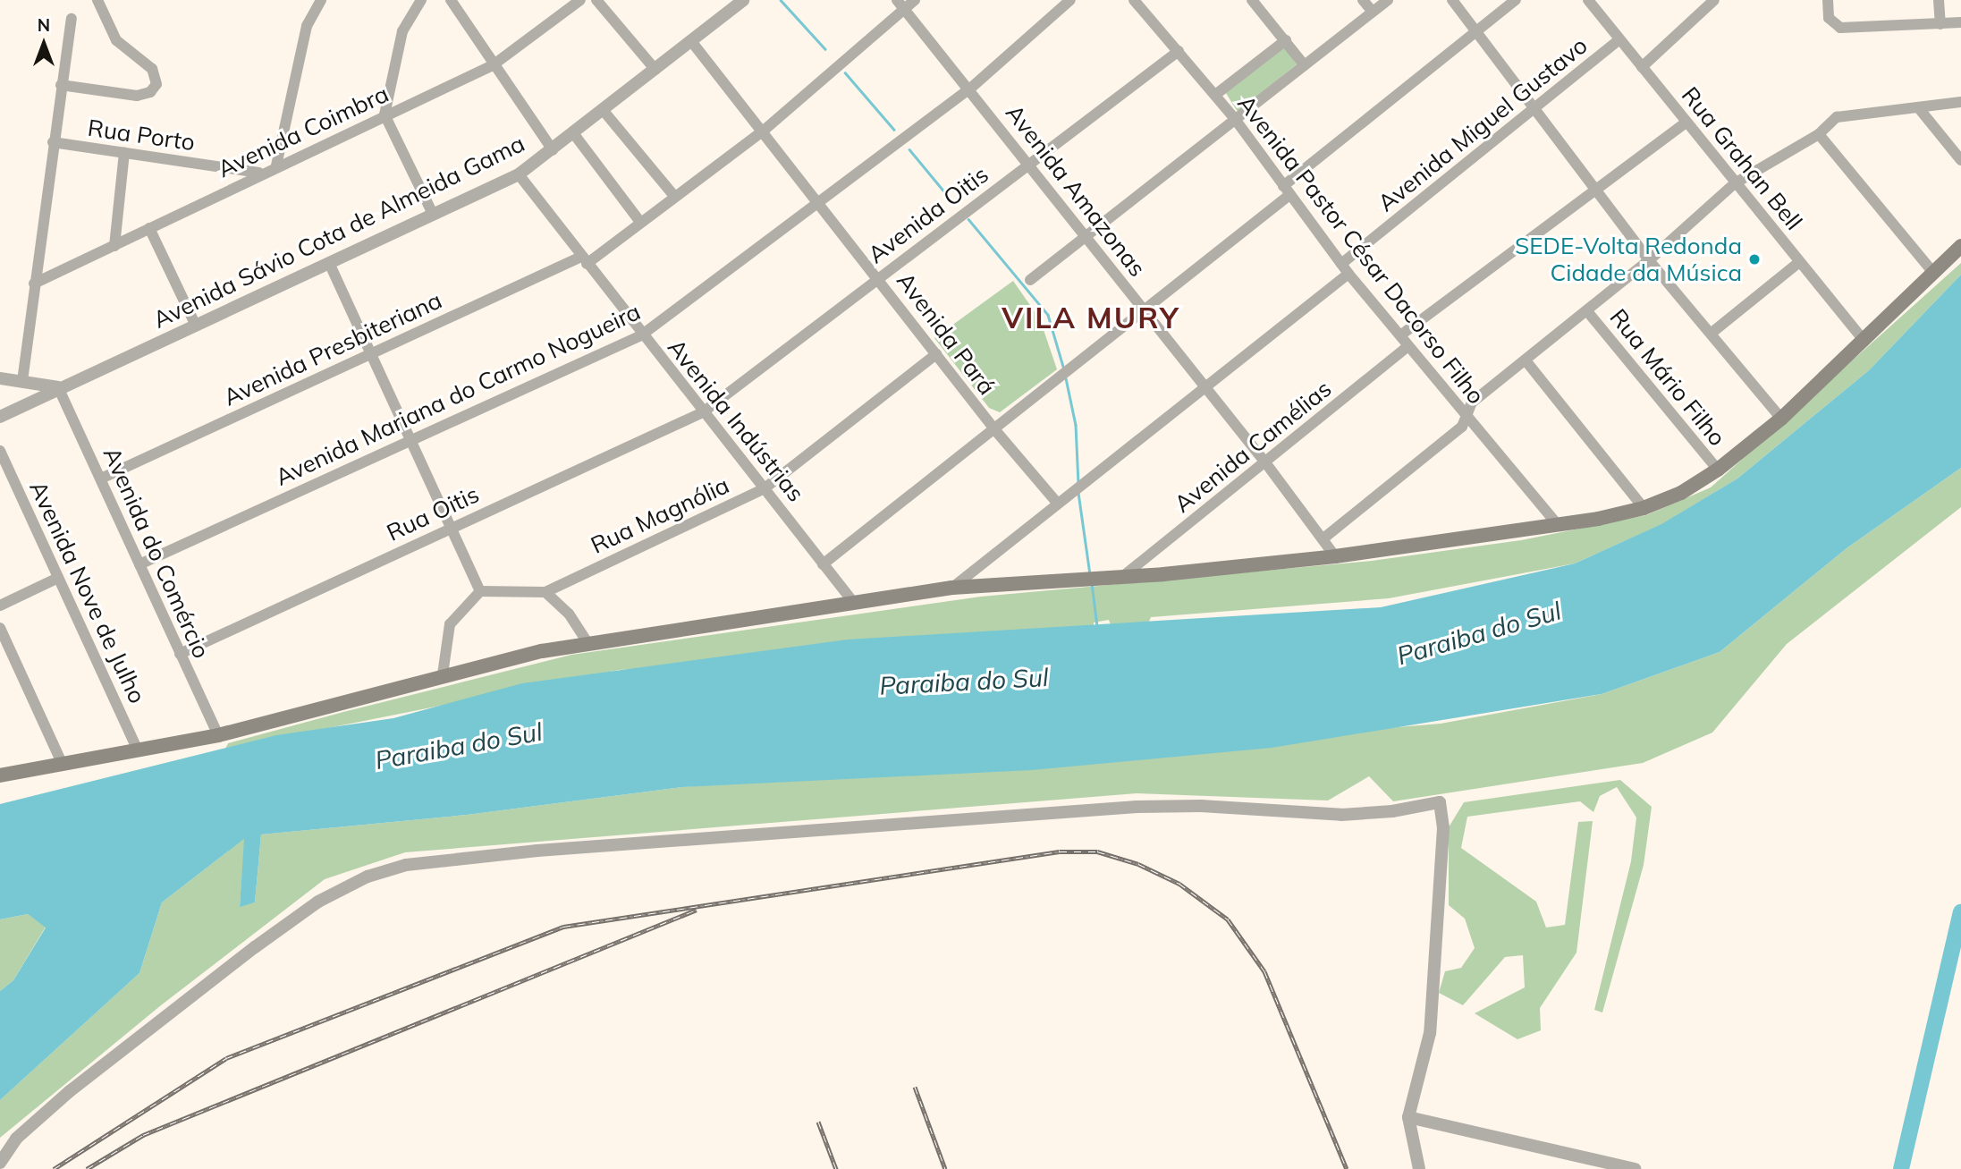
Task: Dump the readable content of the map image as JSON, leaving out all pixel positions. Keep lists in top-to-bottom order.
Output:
{
  "streets": {
    "street": [
      "Avenida Miguel Gustavo",
      "Avenida Coimbra",
      "Rua Porto",
      "Rua Grahan Bell",
      "Avenida Amazonas",
      "Avenida Oitis",
      "Avenida Sávio Cota de Almeida Gama",
      "Avenida Pastor César Dacorso Filho",
      "Avenida Pará",
      "Avenida Presbiteriana",
      "Rua Mário Filho",
      "Avenida Mariana do Carmo Nogueira",
      "Avenida Indústrias",
      "Avenida Camélias",
      "Rua Oitis",
      "Rua Magnólia",
      "Avenida do Comércio",
      "Avenida Nove de Julho"
    ]
  },
  "crossings": [
    ["Avenida Miguel Gustavo", "Rua Grahan Bell"],
    ["Avenida Miguel Gustavo", "Avenida Amazonas"],
    ["Avenida Miguel Gustavo", "Avenida Pastor César Dacorso Filho"],
    ["Avenida Miguel Gustavo", "Avenida Pará"],
    ["Avenida Coimbra", "Rua Porto"],
    ["Avenida Amazonas", "Avenida Oitis"],
    ["Avenida Amazonas", "Avenida Presbiteriana"],
    ["Avenida Amazonas", "Avenida Mariana do Carmo Nogueira"],
    ["Avenida Amazonas", "Avenida Camélias"],
    ["Avenida Oitis", "Avenida Pastor César Dacorso Filho"],
    ["Avenida Oitis", "Avenida Pará"],
    ["Avenida Oitis", "Avenida Indústrias"],
    ["Avenida Oitis", "Rua Oitis"],
    ["Avenida Sávio Cota de Almeida Gama", "Avenida Pará"],
    ["Avenida Sávio Cota de Almeida Gama", "Avenida Indústrias"],
    ["Avenida Sávio Cota de Almeida Gama", "Avenida do Comércio"],
    ["Avenida Pastor César Dacorso Filho", "Avenida Camélias"],
    ["Avenida Pará", "Avenida Presbiteriana"],
    ["Avenida Pará", "Avenida Mariana do Carmo Nogueira"],
    ["Avenida Pará", "Rua Magnólia"],
    ["Avenida Presbiteriana", "Avenida Indústrias"],
    ["Avenida Presbiteriana", "Avenida do Comércio"],
    ["Avenida Mariana do Carmo Nogueira", "Avenida Indústrias"],
    ["Avenida Mariana do Carmo Nogueira", "Avenida do Comércio"],
    ["Avenida Indústrias", "Rua Oitis"],
    ["Avenida Indústrias", "Rua Magnólia"],
    ["Rua Oitis", "Avenida do Comércio"]
  ],
  "districts": ["VILA MURY"],
  "water": ["Paraiba do Sul"],
  "places": ["SEDE-Volta Redonda Cidade da Música"],
  "north": "top"
}
